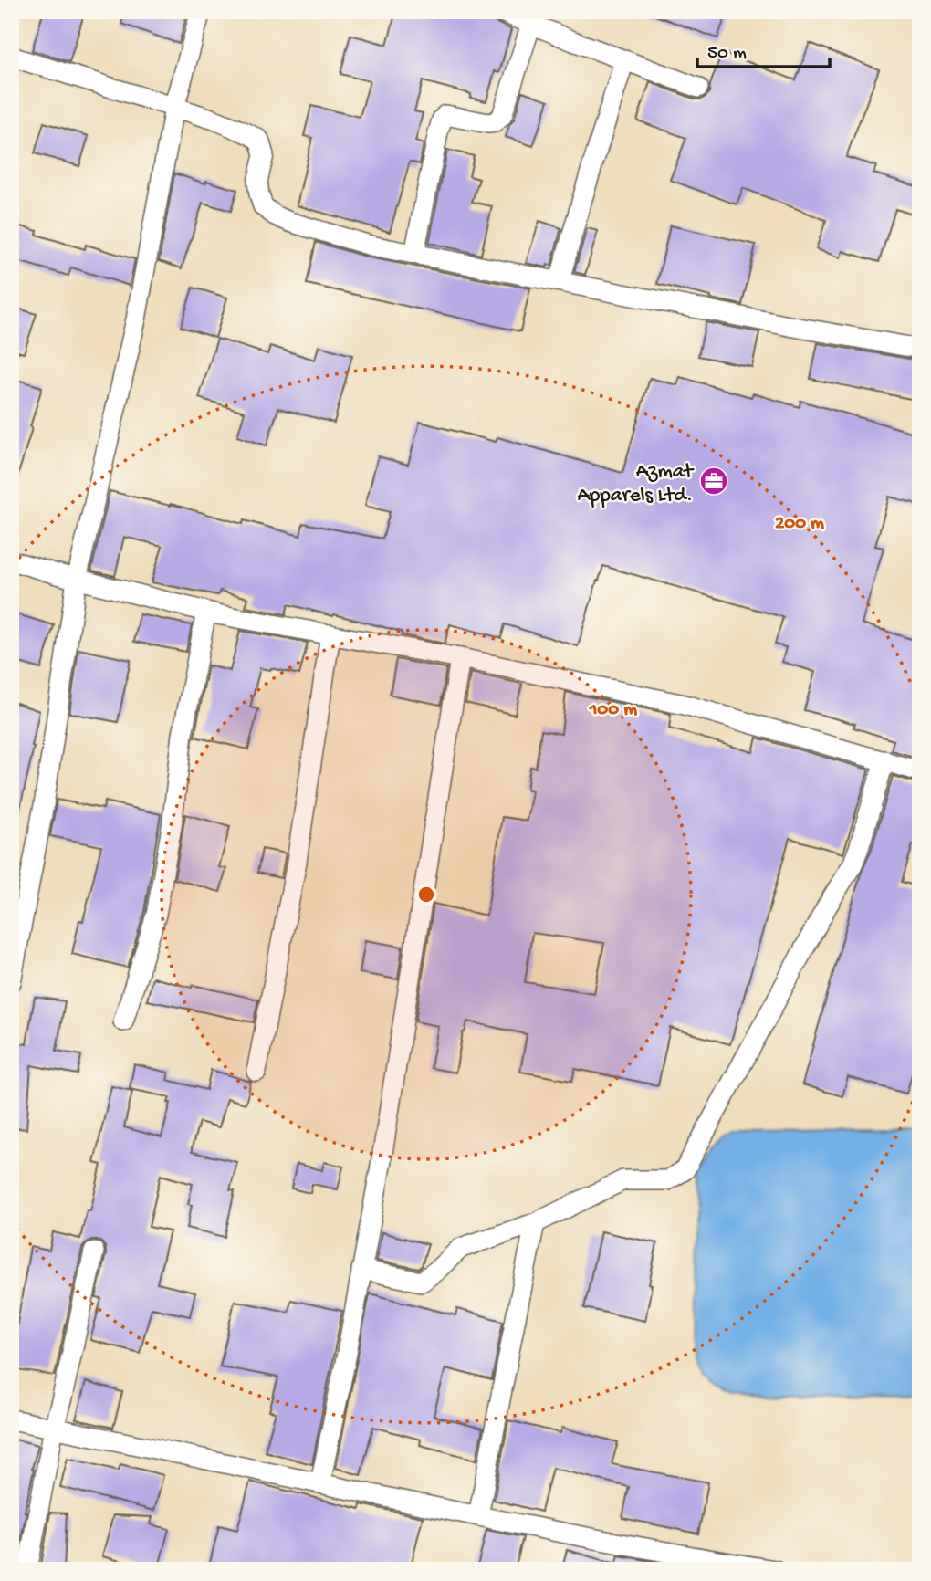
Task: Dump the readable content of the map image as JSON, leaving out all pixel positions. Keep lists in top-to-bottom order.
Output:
{
  "places": {
    "office": ["Azmat Apparels Ltd."]
  },
  "scale_bar": "50 m",
  "rings": ["200 m", "100 m"]
}
